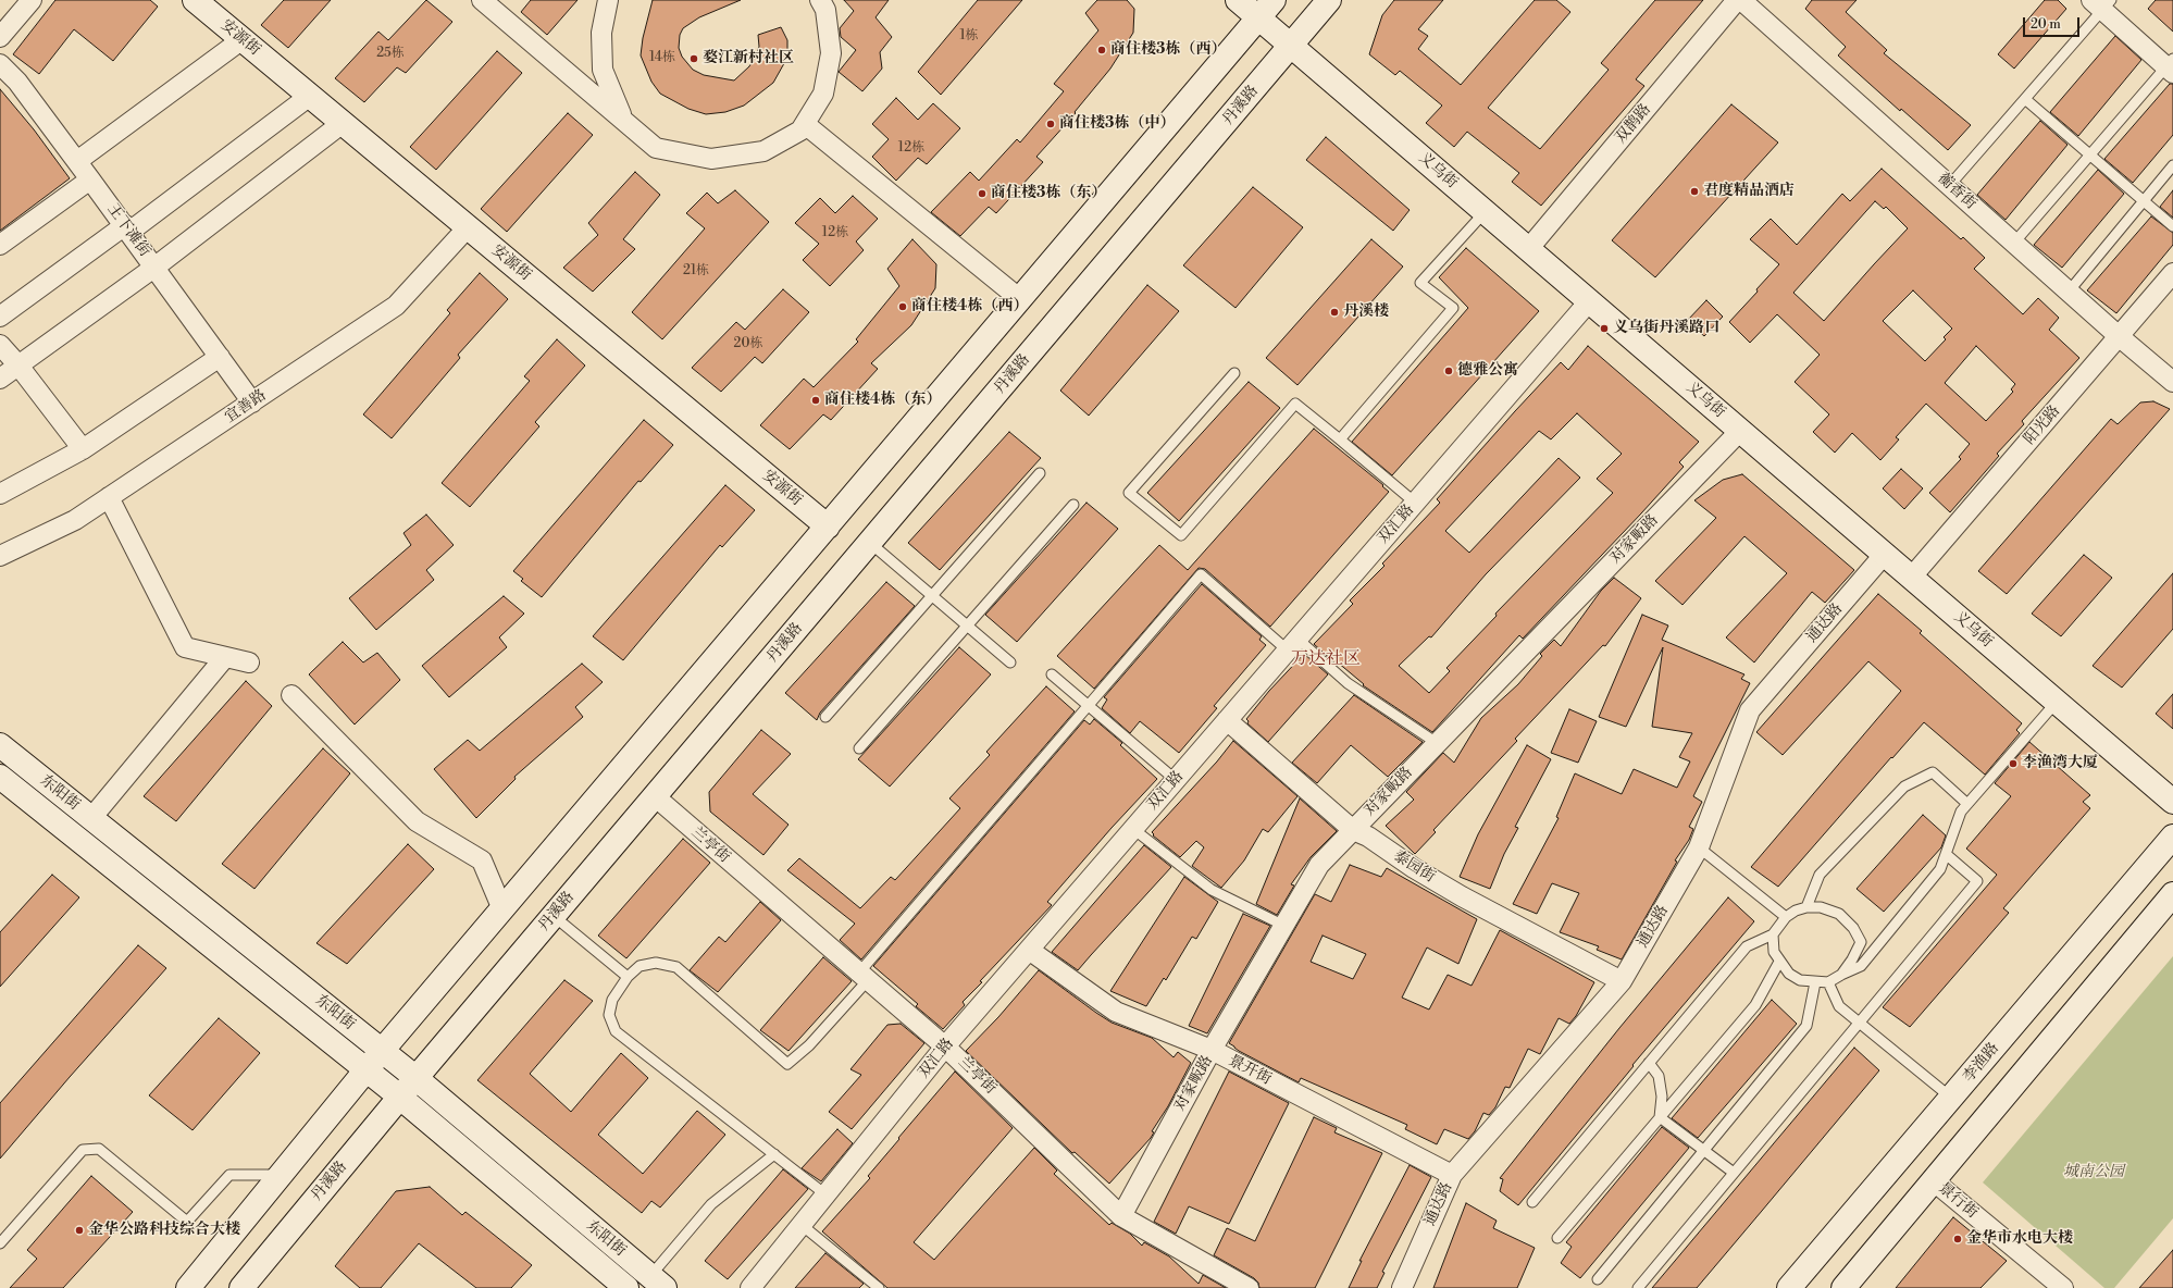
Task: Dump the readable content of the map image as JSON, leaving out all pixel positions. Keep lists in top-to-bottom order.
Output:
{
  "streets": {
    "main road": [
      "安源街",
      "丹溪路",
      "义乌街",
      "东阳街",
      "李渔路"
    ],
    "street": [
      "双鹊路",
      "蘅香街",
      "王下滩街",
      "宜善路",
      "阳光路",
      "双汇路",
      "对家畈路",
      "通达路",
      "兰亭街",
      "泰园街",
      "景开街",
      "景行街"
    ]
  },
  "crossings": [
    ["安源街", "宜善路"],
    ["丹溪路", "义乌街"],
    ["丹溪路", "东阳街"],
    ["丹溪路", "兰亭街"],
    ["双鹊路", "义乌街"],
    ["义乌街", "阳光路"],
    ["义乌街", "双汇路"],
    ["义乌街", "对家畈路"],
    ["义乌街", "通达路"],
    ["蘅香街", "阳光路"],
    ["王下滩街", "宜善路"],
    ["双汇路", "兰亭街"],
    ["双汇路", "泰园街"],
    ["双汇路", "景开街"],
    ["对家畈路", "兰亭街"],
    ["对家畈路", "泰园街"],
    ["对家畈路", "景开街"],
    ["通达路", "泰园街"],
    ["通达路", "景开街"]
  ],
  "districts": ["万达社区"],
  "parks": ["城南公园"],
  "places": [
    "商住楼3栋（西）",
    "婺江新村社区",
    "商住楼3栋（中）",
    "君度精品酒店",
    "商住楼3栋（东）",
    "商住楼4栋（西）",
    "丹溪楼",
    "义乌街丹溪路口",
    "德雅公寓",
    "商住楼4栋（东）",
    "李渔湾大厦",
    "金华公路科技综合大楼",
    "金华市水电大楼"
  ],
  "house_numbers": [
    "1栋",
    "25栋",
    "14栋",
    "12栋",
    "12栋",
    "21栋",
    "20栋"
  ],
  "scale_bar": "20 m"
}
